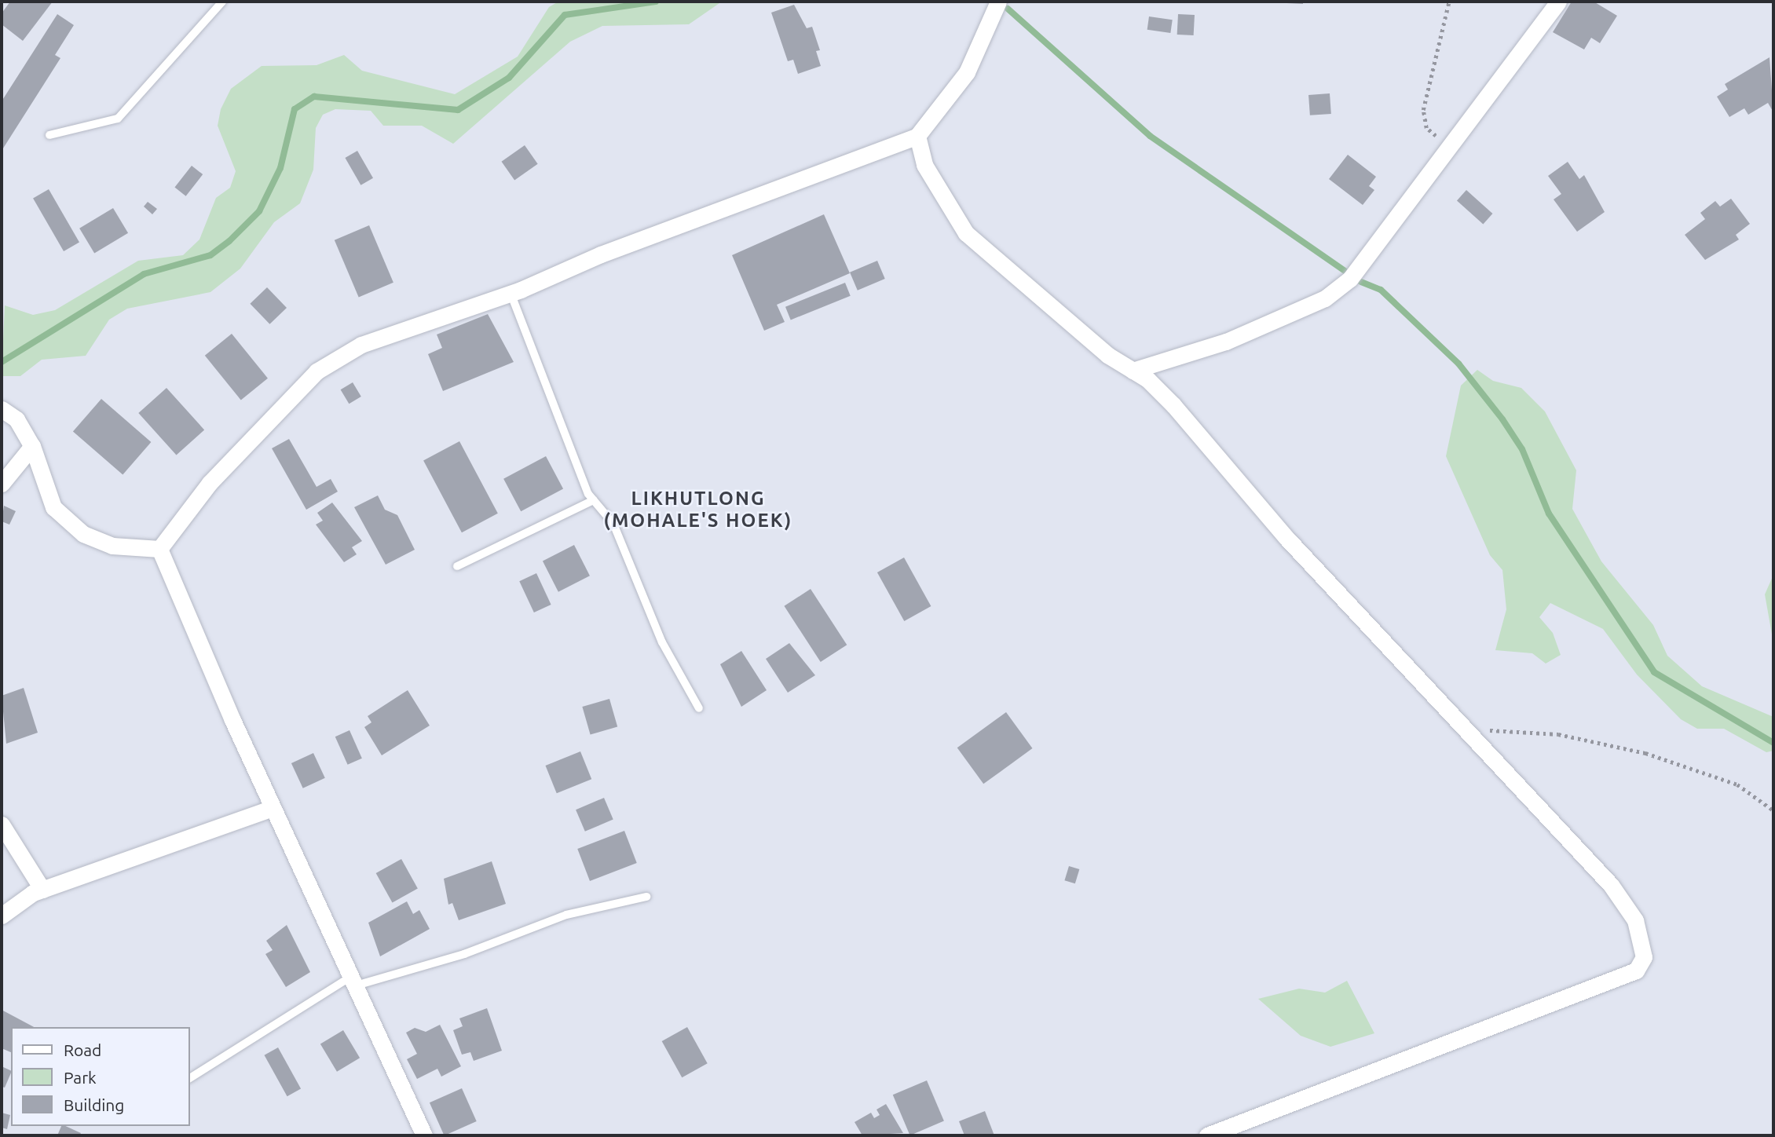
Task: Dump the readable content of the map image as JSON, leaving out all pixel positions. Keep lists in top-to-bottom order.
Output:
{
  "districts": ["LIKHUTLONG (MOHALE'S HOEK)"],
  "legend": ["Road", "Park", "Building"]
}
